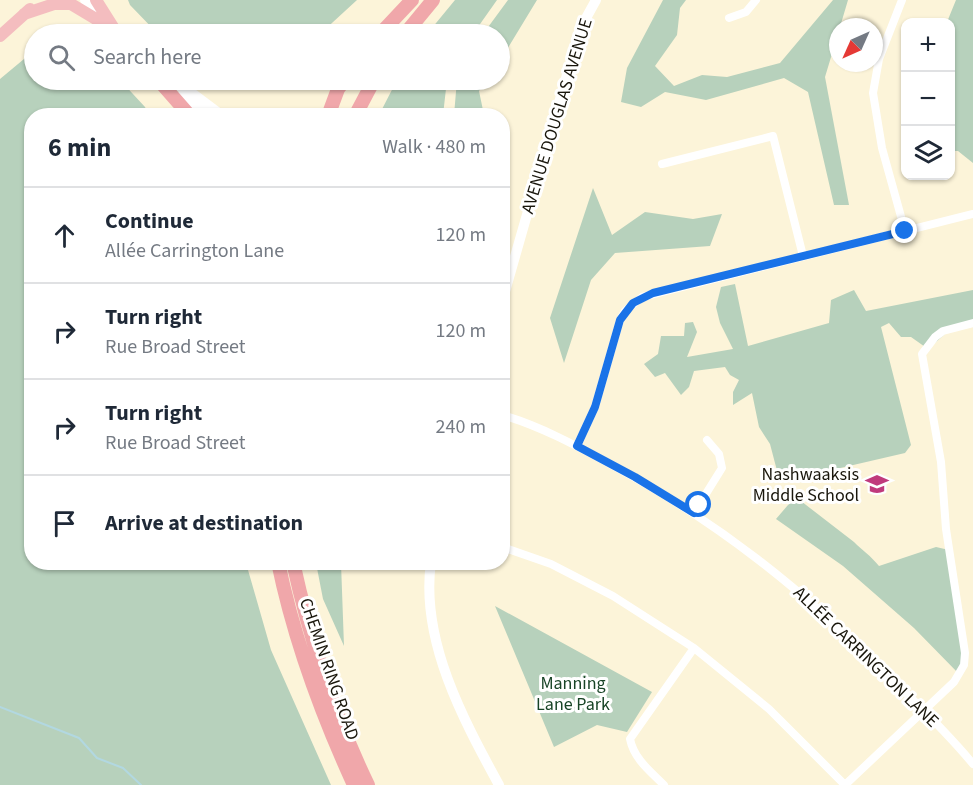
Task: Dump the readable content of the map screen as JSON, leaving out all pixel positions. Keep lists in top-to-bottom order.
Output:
{
  "streets": {
    "highway": ["CHEMIN RING ROAD"],
    "street": ["AVENUE DOUGLAS AVENUE", "ALLÉE CARRINGTON LANE"]
  },
  "parks": ["Manning Lane Park"],
  "places": {
    "school or university": ["Nashwaaksis Middle School"]
  },
  "north": "bottom left",
  "page": {
    "map_buttons": ["+", "−"],
    "search": "Search here",
    "heading": ["6 min", "Walk · 480 m"],
    "list": [
      ["Continue", "Allée Carrington Lane", "120 m"],
      ["Turn right", "Rue Broad Street", "120 m"],
      ["Turn right", "Rue Broad Street", "240 m"],
      "Arrive at destination"
    ]
  }
}
